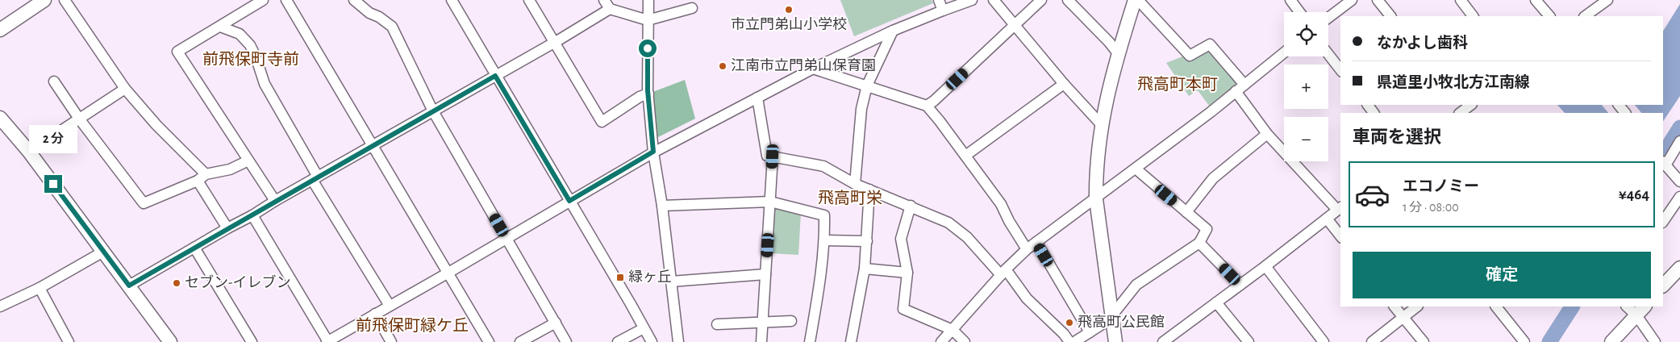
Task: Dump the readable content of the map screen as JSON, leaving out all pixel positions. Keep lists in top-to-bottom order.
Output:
{
  "districts": [
    "前飛保町寺前",
    "飛高町本町",
    "飛高町栄",
    "前飛保町緑ケ丘"
  ],
  "places": {
    "other": [
      "市立門弟山小学校",
      "江南市立門弟山保育園",
      "セブン-イレブン",
      "飛高町公民館"
    ],
    "transit": ["緑ヶ丘"]
  },
  "page": {
    "map_buttons": ["+", "−"],
    "banner": ["なかよし歯科", "県道里小牧北方江南線"],
    "heading": "車両を選択",
    "bubble": "2 分",
    "list": [
      {
        "name": "エコノミー",
        "note": "1 分 · 08:00",
        "value": "¥464"
      }
    ],
    "buttons": "確定"
  }
}
